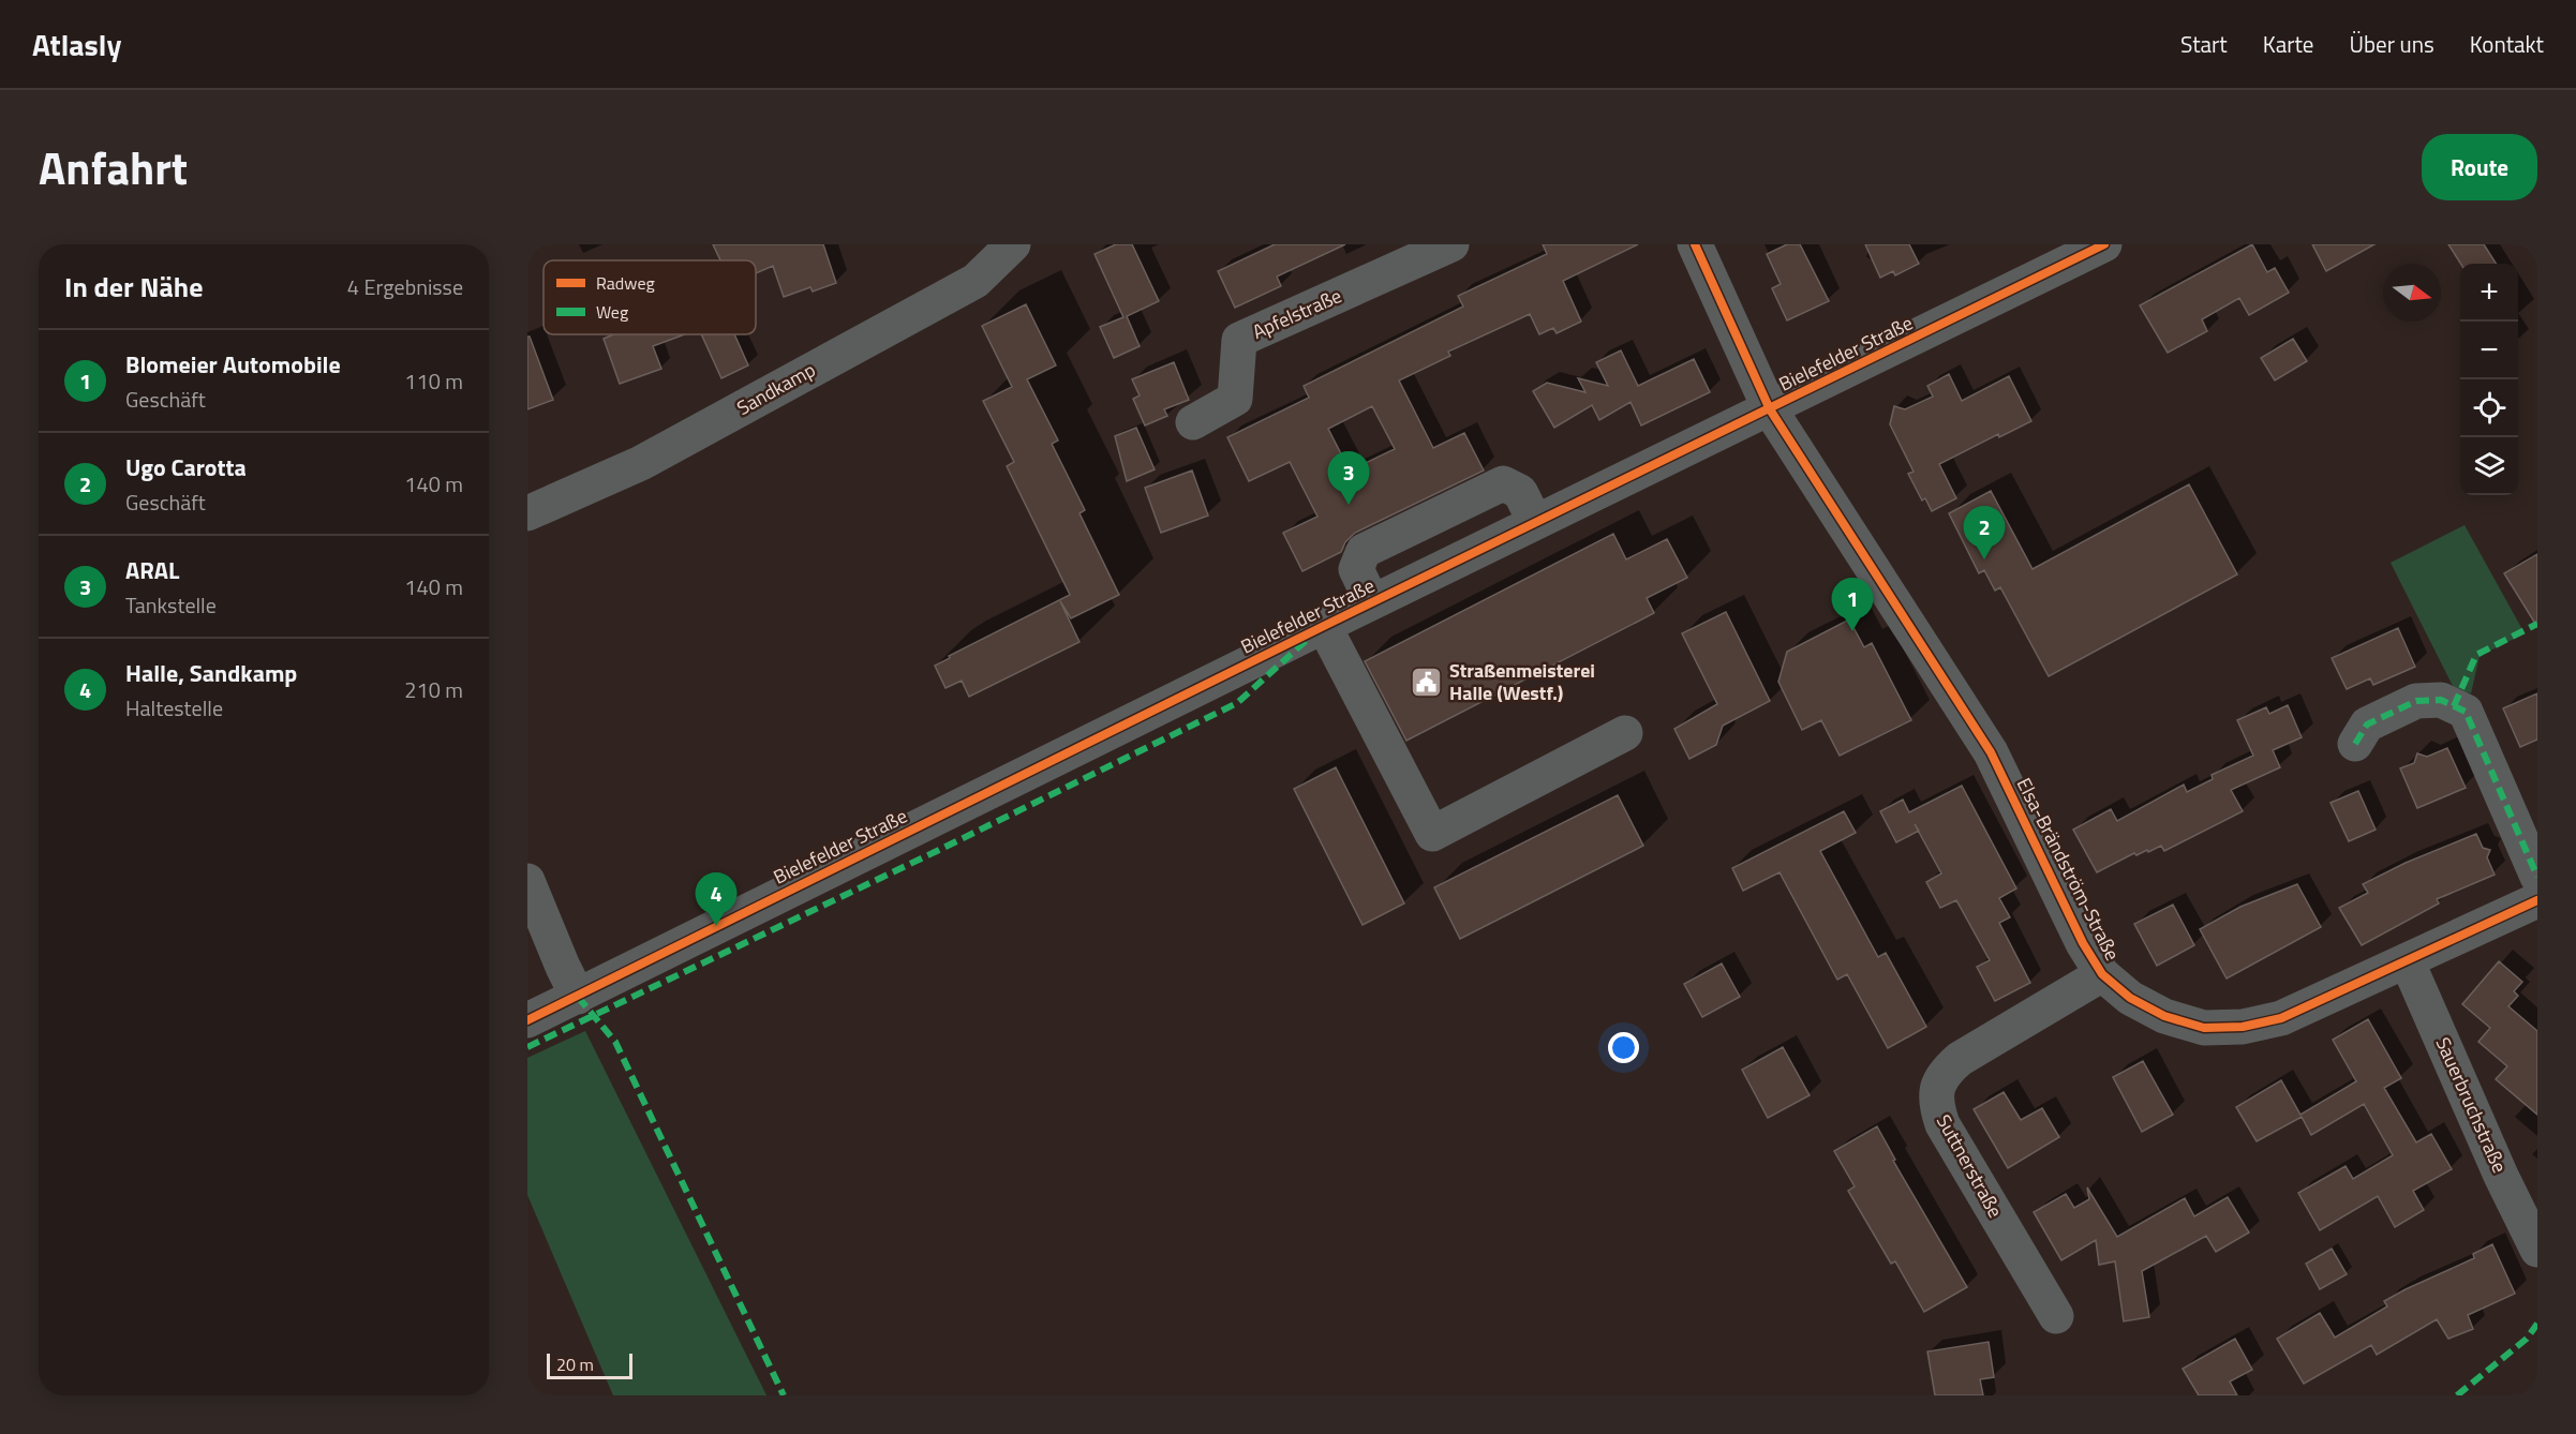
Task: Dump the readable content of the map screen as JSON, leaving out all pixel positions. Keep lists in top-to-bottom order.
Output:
{
  "streets": {
    "street": [
      "Apfelstraße",
      "Bielefelder Straße",
      "Sandkamp",
      "Elsa-Brändström-Straße",
      "Sauerbruchstraße",
      "Suttnerstraße"
    ]
  },
  "crossings": [
    ["Bielefelder Straße", "Elsa-Brändström-Straße"],
    ["Elsa-Brändström-Straße", "Sauerbruchstraße"],
    ["Elsa-Brändström-Straße", "Suttnerstraße"]
  ],
  "places": {
    "public building": ["Straßenmeisterei Halle (Westf.)"]
  },
  "legend": ["Radweg", "Weg"],
  "scale_bar": "20 m",
  "north": "right",
  "page": {
    "header": "Atlasly",
    "nav": [
      "Start",
      "Karte",
      "Über uns",
      "Kontakt"
    ],
    "title": "Anfahrt",
    "buttons": "Route",
    "heading": ["In der Nähe", "4 Ergebnisse"],
    "map_buttons": ["+", "−"],
    "list": [
      {
        "mark": "1",
        "name": "Blomeier Automobile",
        "note": "Geschäft",
        "value": "110 m"
      },
      {
        "mark": "2",
        "name": "Ugo Carotta",
        "note": "Geschäft",
        "value": "140 m"
      },
      {
        "mark": "3",
        "name": "ARAL",
        "note": "Tankstelle",
        "value": "140 m"
      },
      {
        "mark": "4",
        "name": "Halle, Sandkamp",
        "note": "Haltestelle",
        "value": "210 m"
      }
    ],
    "pins": [
      "3",
      "2",
      "1",
      "4"
    ],
    "scale": "20 m"
  }
}
